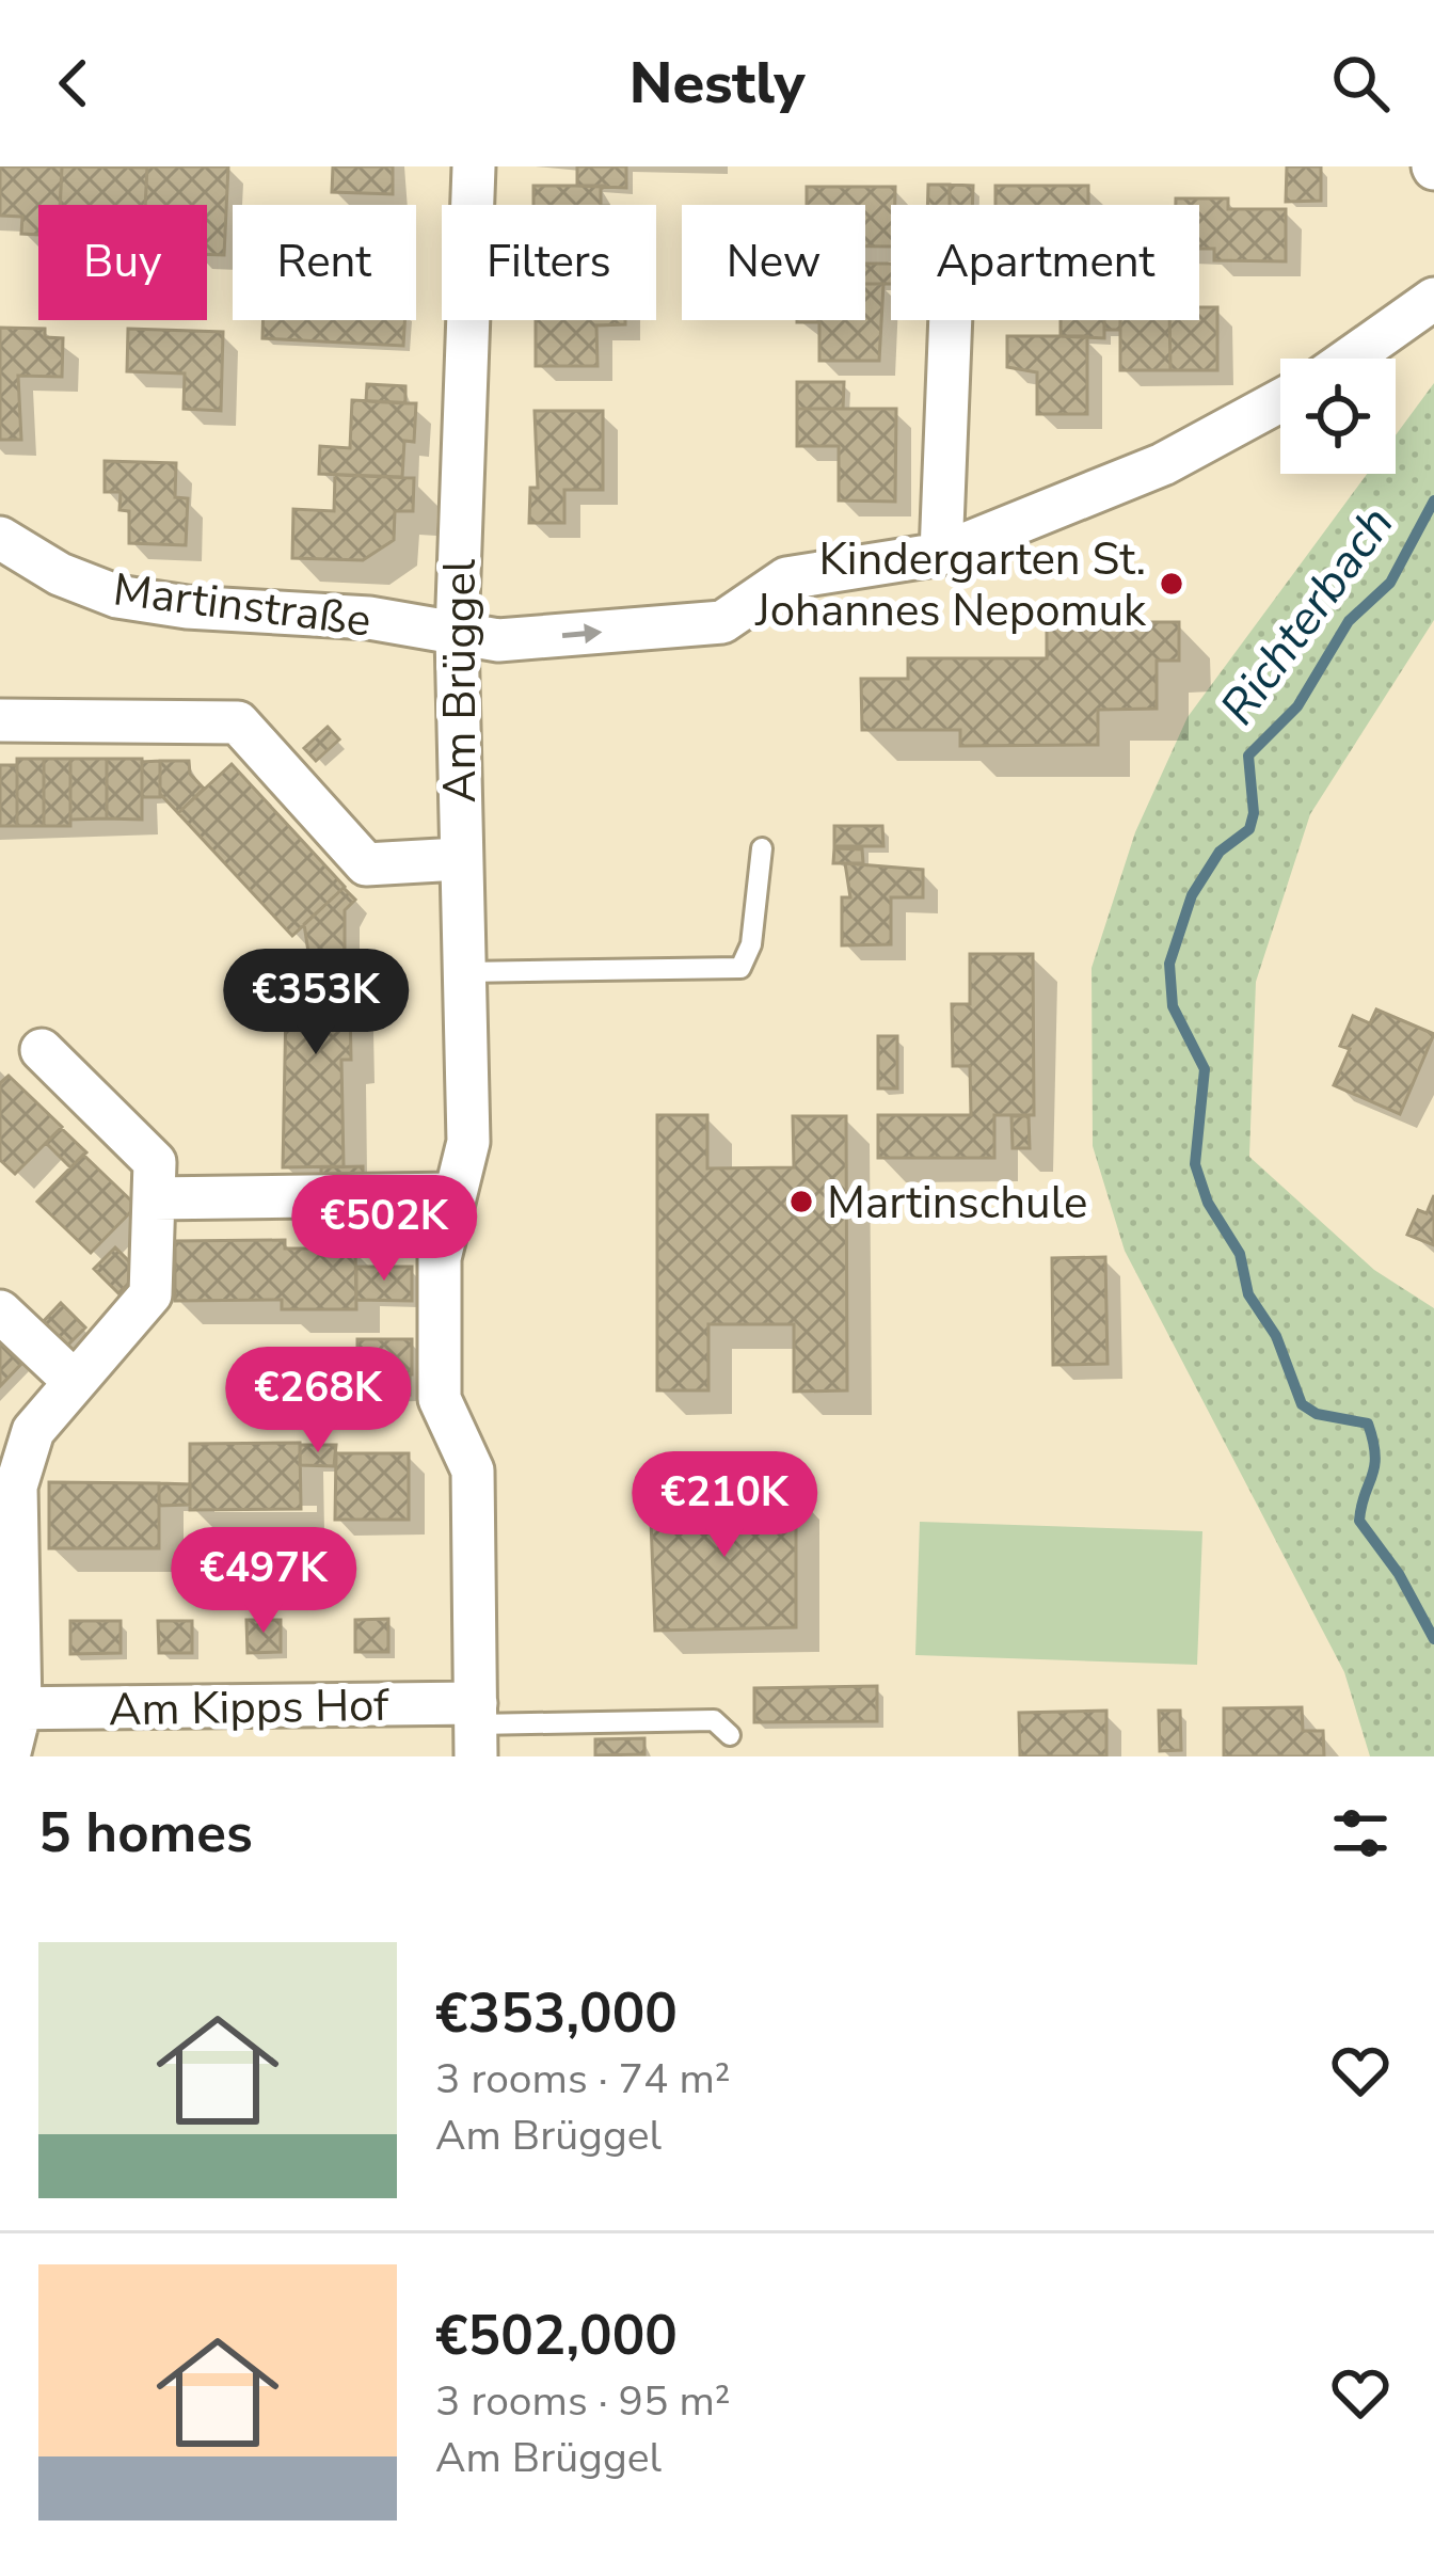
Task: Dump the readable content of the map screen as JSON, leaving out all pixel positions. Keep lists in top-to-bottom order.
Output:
{
  "streets": {
    "street": ["Martinstraße", "Am Brüggel", "Am Kipps Hof"]
  },
  "crossings": [
    ["Martinstraße", "Am Brüggel"],
    ["Am Brüggel", "Am Kipps Hof"]
  ],
  "one_way": ["Martinstraße"],
  "water": ["Richterbach"],
  "places": ["Kindergarten St. Johannes Nepomuk", "Martinschule"],
  "page": {
    "header": "Nestly",
    "chip": [
      "Buy",
      "Rent",
      "Filters",
      "New",
      "Apartment"
    ],
    "price": [
      "€353K",
      "€502K",
      "€268K",
      "€210K",
      "€497K"
    ],
    "heading": "5 homes",
    "list": [
      {
        "name": "€353,000",
        "note": "3 rooms · 74 m² · Am Brüggel"
      },
      {
        "name": "€502,000",
        "note": "3 rooms · 95 m² · Am Brüggel"
      }
    ]
  }
}
